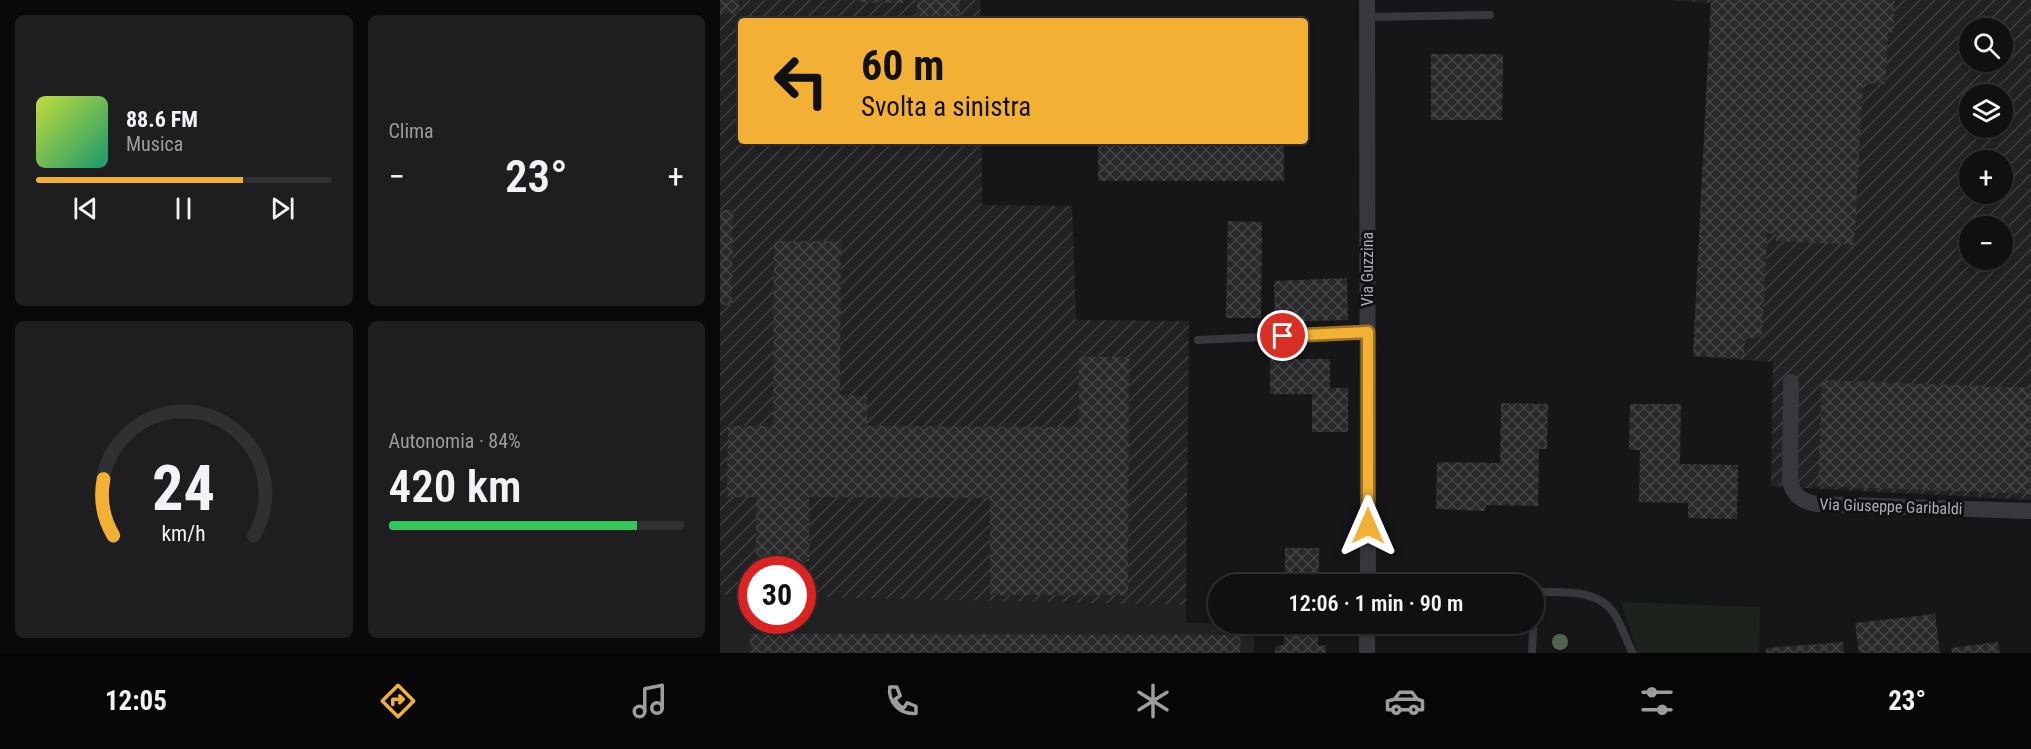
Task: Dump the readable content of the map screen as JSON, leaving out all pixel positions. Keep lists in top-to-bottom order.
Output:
{
  "streets": {
    "street": ["Via Guzzina", "Via Giuseppe Garibaldi"]
  },
  "page": {
    "tile": [
      "Clima",
      ["Autonomia · 84%", "420 km"]
    ],
    "map_buttons": ["+", "−"],
    "turn": ["60 m", "Svolta a sinistra"],
    "song": ["88.6 FM", "Musica"],
    "heat": ["−", "23°", "+"],
    "limit": "30",
    "trip": "12:06 · 1 min · 90 m",
    "tabs": ["12:05", "23°"],
    "gauge": ["24", "km/h"]
  }
}
